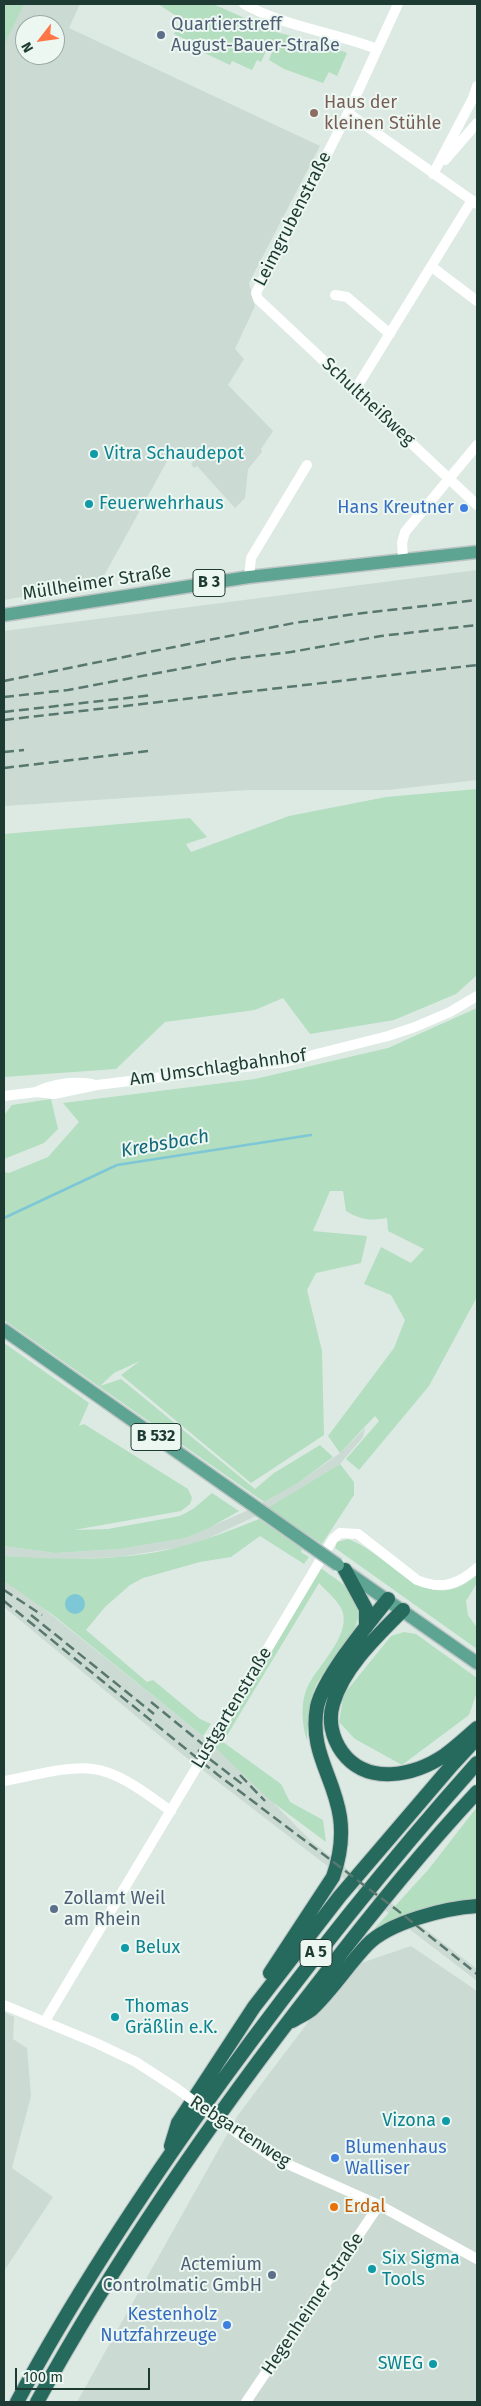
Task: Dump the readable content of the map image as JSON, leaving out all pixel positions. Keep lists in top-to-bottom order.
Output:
{
  "streets": {
    "highway": ["A 5"],
    "main road": ["Müllheimer Straße", "B 3", "B 532"],
    "street": [
      "Leimgrubenstraße",
      "Schultheißweg",
      "Am Umschlagbahnhof",
      "Lustgartenstraße",
      "Rebgartenweg",
      "Hegenheimer Straße"
    ]
  },
  "crossings": [
    ["Leimgrubenstraße", "Schultheißweg"],
    ["Müllheimer Straße", "B 3"],
    ["Lustgartenstraße", "Rebgartenweg"],
    ["Rebgartenweg", "Hegenheimer Straße"]
  ],
  "water": ["Krebsbach"],
  "places": [
    "Quartierstreff August-Bauer-Straße",
    "Haus der kleinen Stühle",
    "Vitra Schaudepot",
    "Feuerwehrhaus",
    "Hans Kreutner",
    "Zollamt Weil am Rhein",
    "Belux",
    "Thomas Gräßlin e.K.",
    "Vizona",
    "Blumenhaus Walliser",
    "Erdal",
    "Six Sigma Tools",
    "Actemium Controlmatic GmbH",
    "Kestenholz Nutzfahrzeuge",
    "SWEG"
  ],
  "scale_bar": "100 m",
  "north": "bottom left"
}
